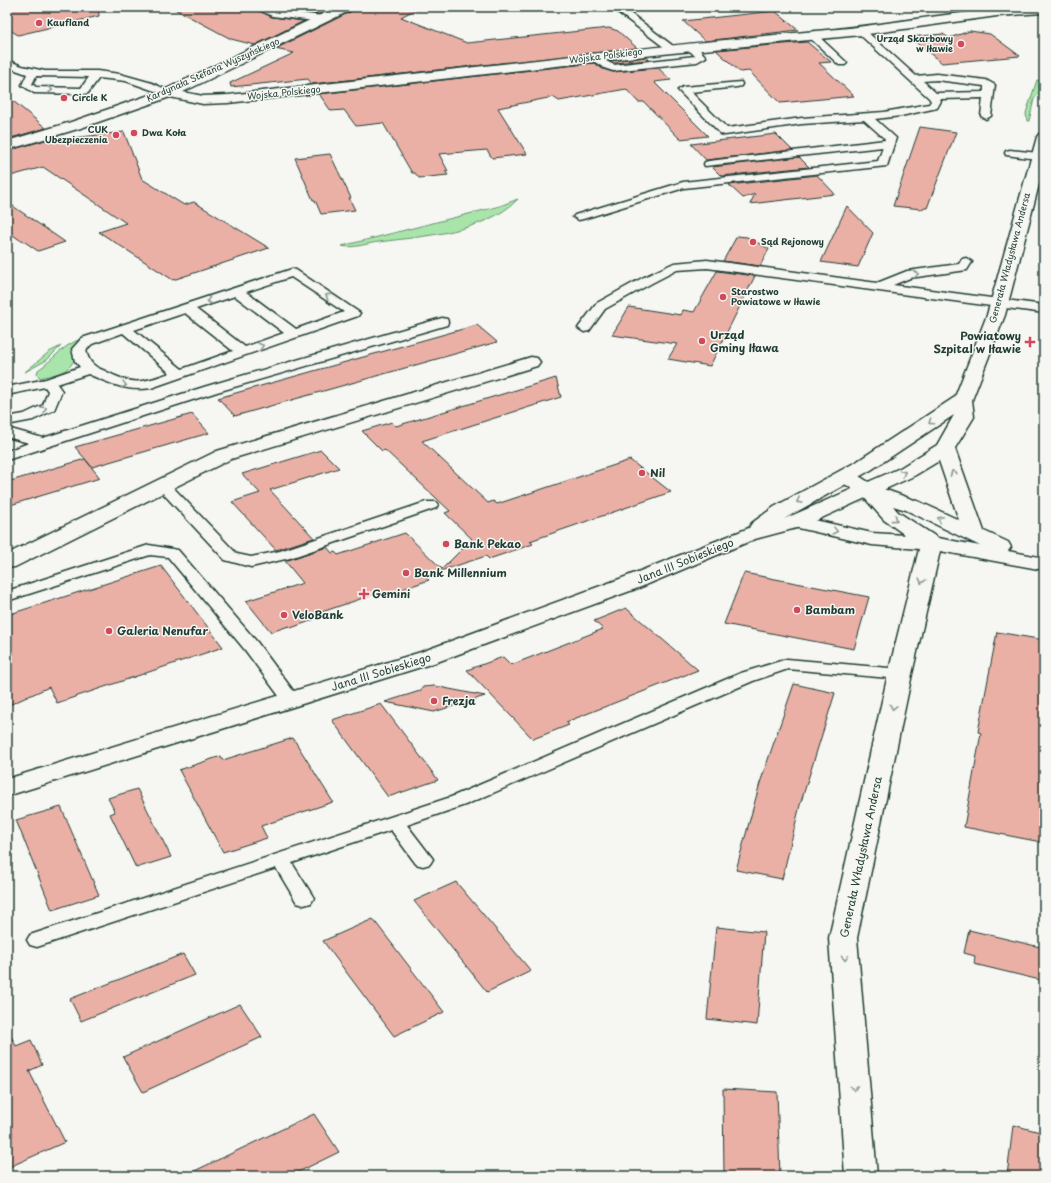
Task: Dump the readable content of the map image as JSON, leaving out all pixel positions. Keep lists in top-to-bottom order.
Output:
{
  "streets": {
    "street": [
      "Wojska Polskiego",
      "Kardynała Stefana Wyszyńskiego",
      "Generała Władysława Andersa",
      "Jana III Sobieskiego"
    ]
  },
  "crossings": [
    ["Wojska Polskiego", "Kardynała Stefana Wyszyńskiego"],
    ["Generała Władysława Andersa", "Jana III Sobieskiego"]
  ],
  "one_way": ["Generała Władysława Andersa"],
  "places": {
    "other": [
      "Kaufland",
      "Urząd Skarbowy w Iławie",
      "Circle K",
      "Dwa Koła",
      "CUK Ubezpieczenia",
      "Sąd Rejonowy",
      "Starostwo Powiatowe w Iławie",
      "Urząd Gminy Iława",
      "Nil",
      "Bank Pekao",
      "Bank Millennium",
      "Bambam",
      "VeloBank",
      "Galeria Nenufar",
      "Frezja"
    ],
    "health": ["Powiatowy Szpital w Iławie", "Gemini"]
  }
}
